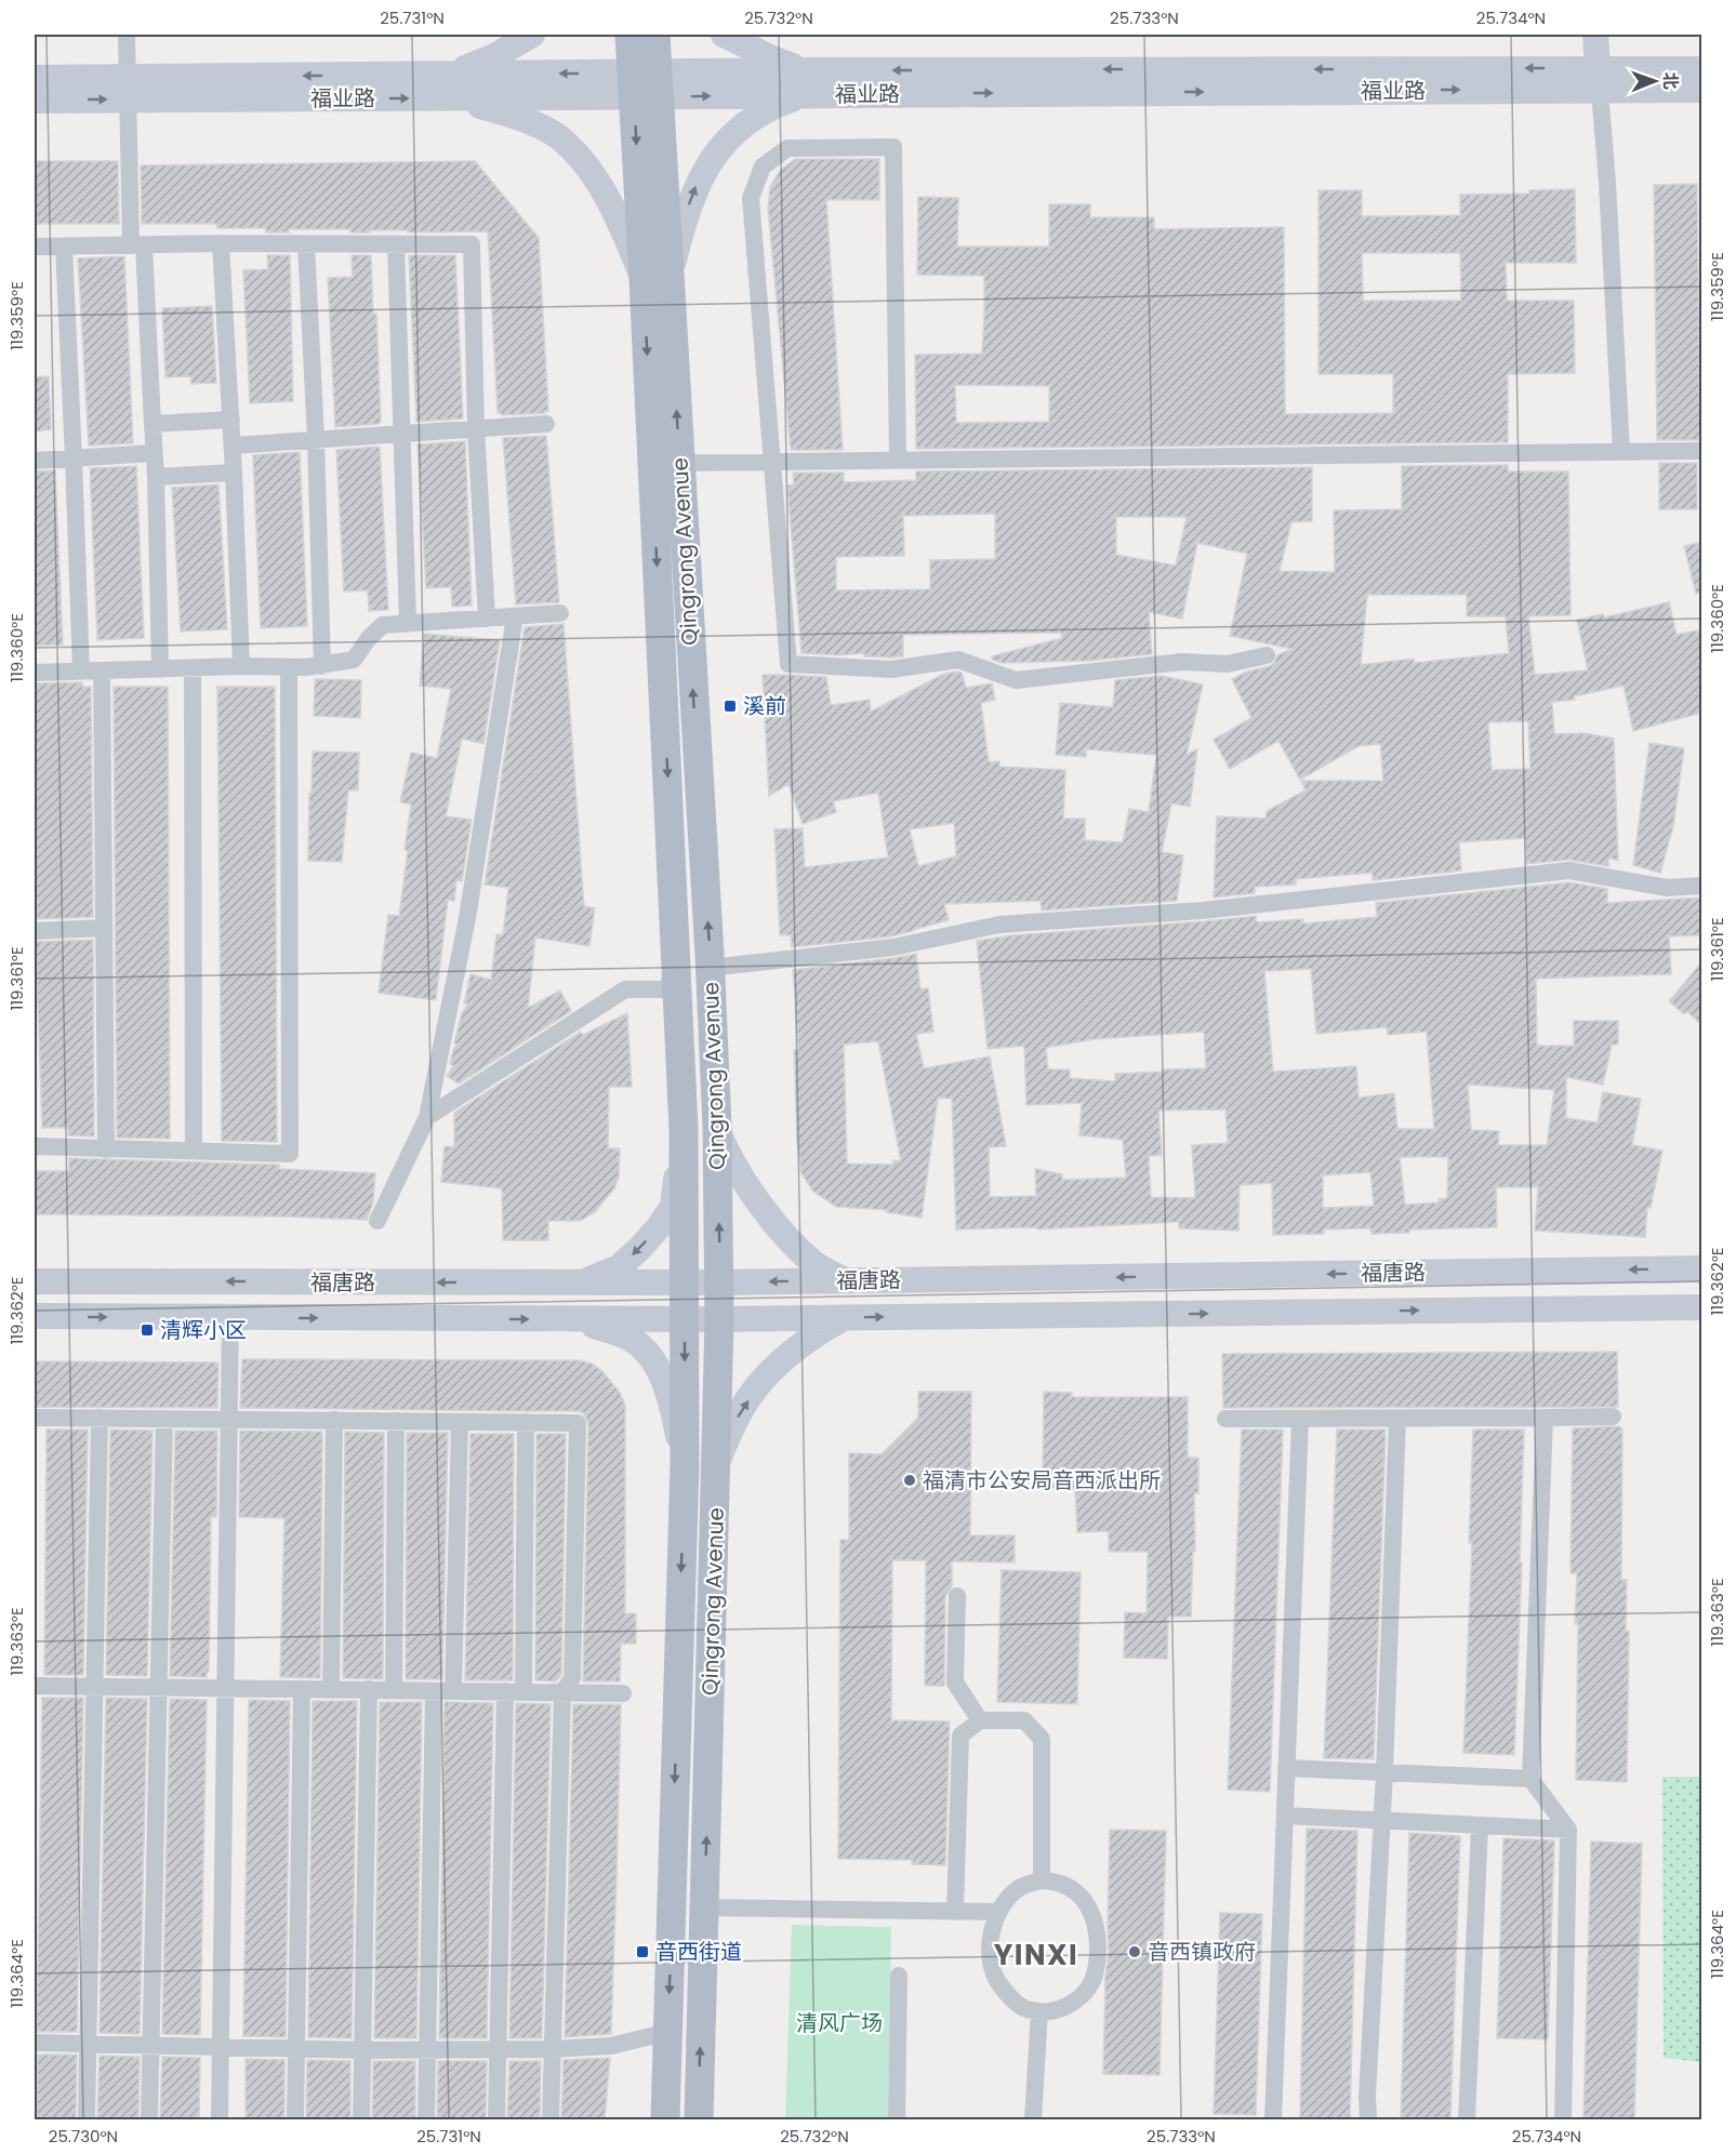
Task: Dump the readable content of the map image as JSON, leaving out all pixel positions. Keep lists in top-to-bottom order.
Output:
{
  "streets": {
    "main road": ["Qingrong Avenue"],
    "street": ["福业路", "福唐路"]
  },
  "crossings": [
    ["福业路", "Qingrong Avenue"],
    ["Qingrong Avenue", "福唐路"]
  ],
  "districts": ["YINXI"],
  "parks": ["清风广场"],
  "places": {
    "transit": ["溪前", "清辉小区", "音西街道"],
    "other": ["福清市公安局音西派出所", "音西镇政府"]
  },
  "north": "right",
  "coordinates": [
    "25.731°N",
    "25.732°N",
    "25.733°N",
    "25.734°N",
    "119.359°E",
    "119.360°E",
    "119.361°E",
    "119.362°E",
    "119.363°E",
    "119.364°E",
    "25.730°N"
  ]
}
